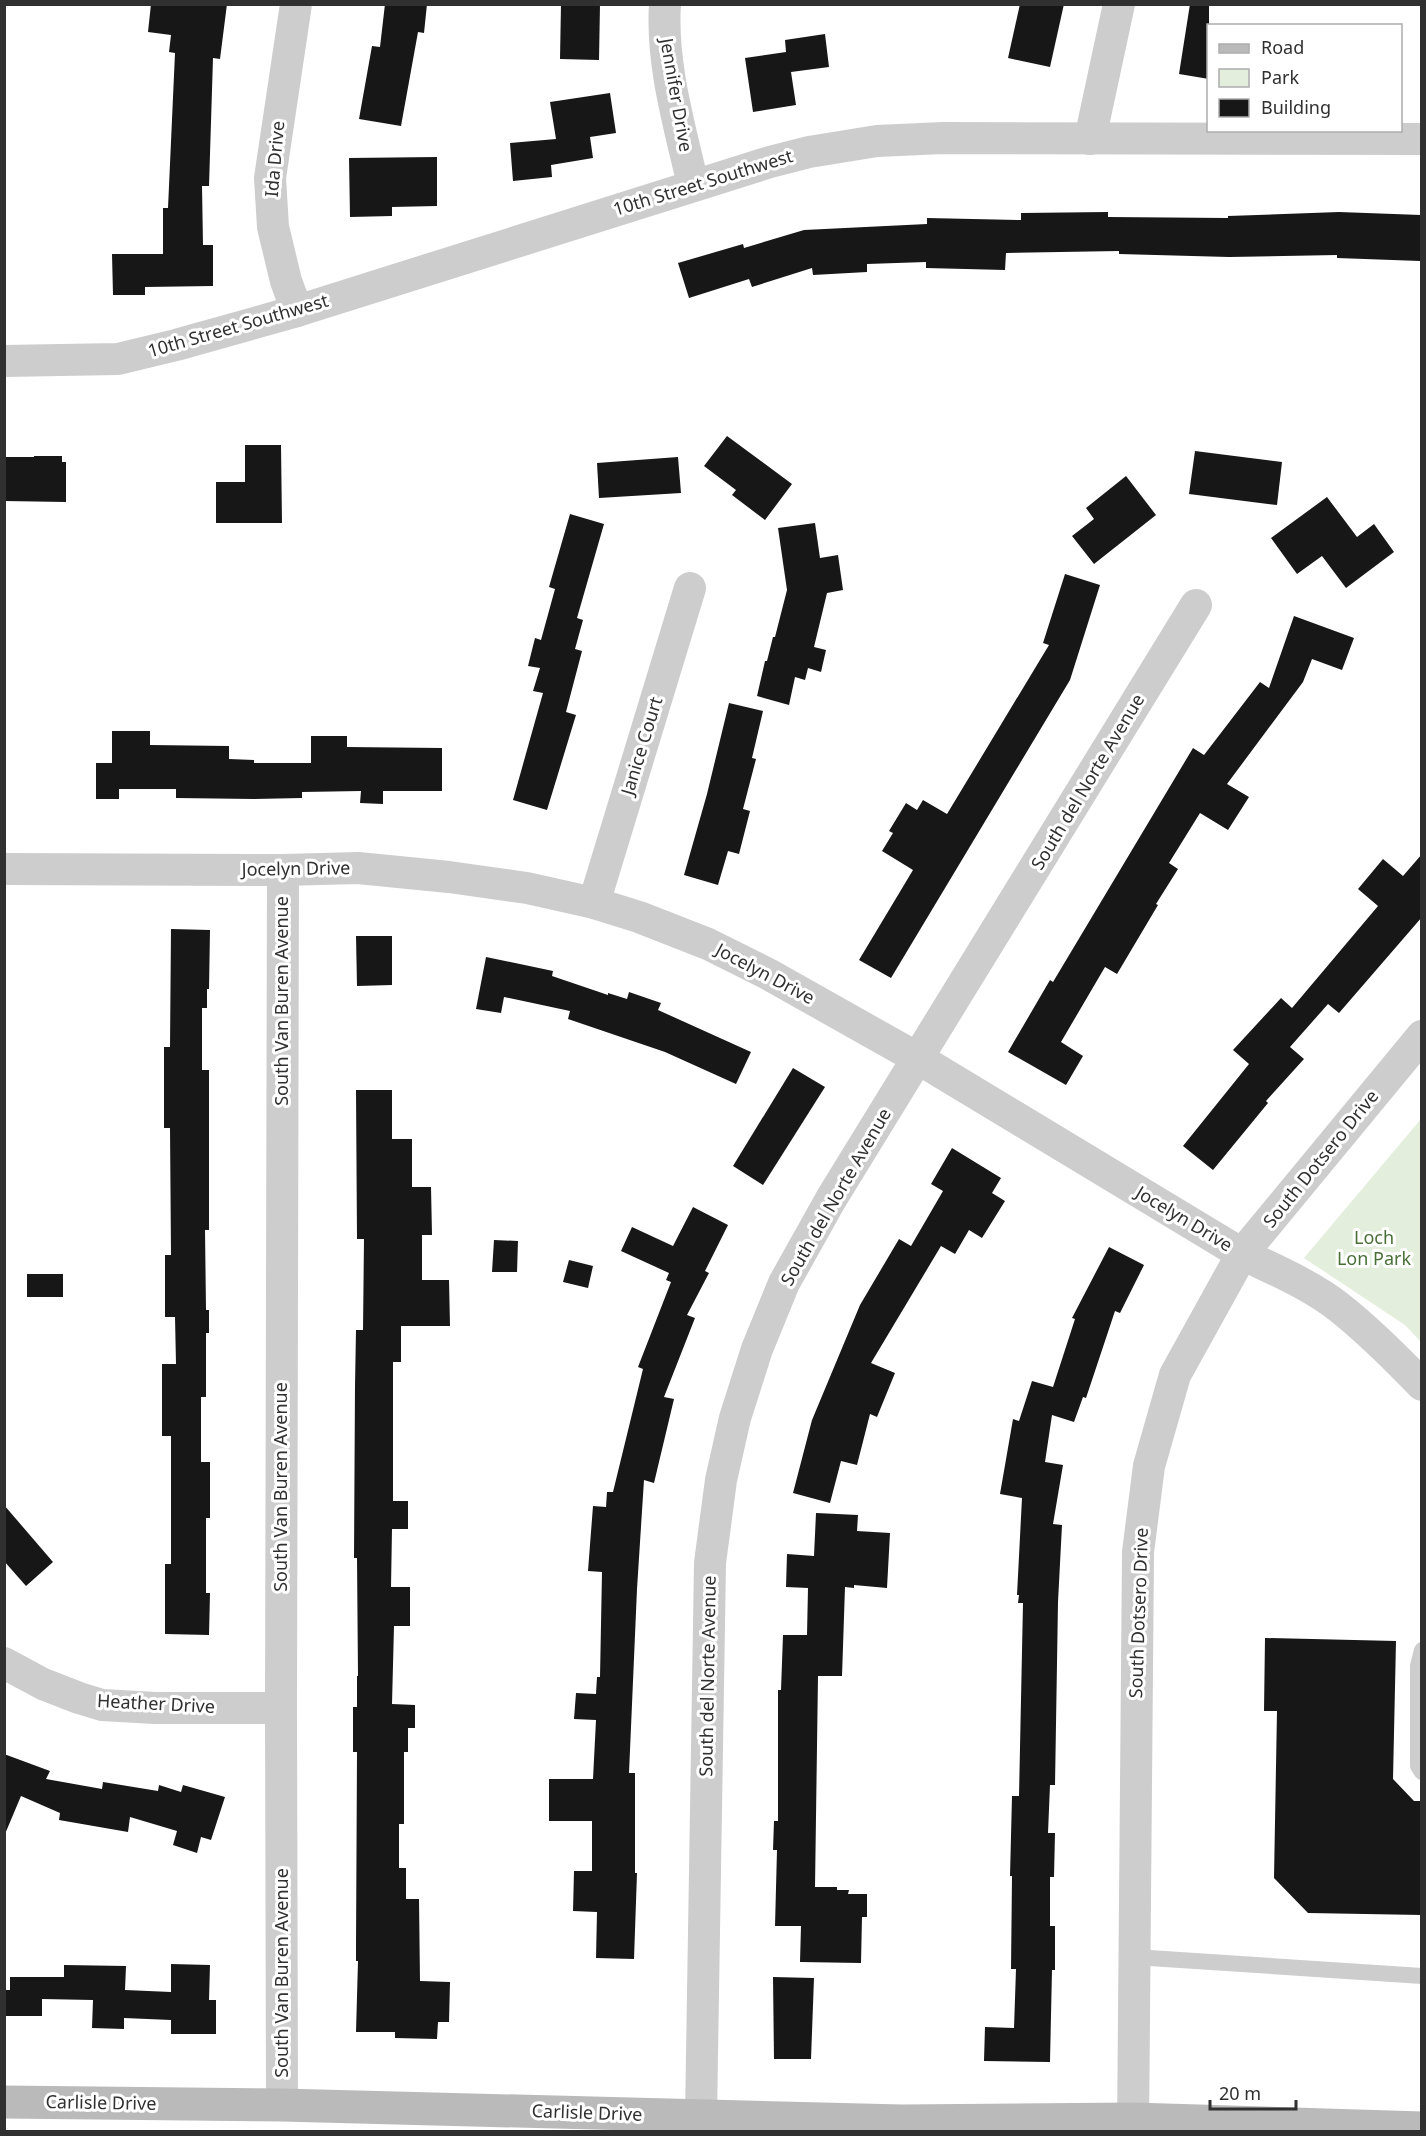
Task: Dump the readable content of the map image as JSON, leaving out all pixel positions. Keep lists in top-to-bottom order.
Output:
{
  "streets": {
    "street": [
      "Jennifer Drive",
      "Ida Drive",
      "10th Street Southwest",
      "Janice Court",
      "South del Norte Avenue",
      "Jocelyn Drive",
      "South Van Buren Avenue",
      "South Dotsero Drive",
      "Heather Drive",
      "Carlisle Drive"
    ]
  },
  "crossings": [
    ["Jennifer Drive", "10th Street Southwest"],
    ["Ida Drive", "10th Street Southwest"],
    ["Janice Court", "Jocelyn Drive"],
    ["South del Norte Avenue", "Jocelyn Drive"],
    ["South del Norte Avenue", "Carlisle Drive"],
    ["Jocelyn Drive", "South Van Buren Avenue"],
    ["Jocelyn Drive", "South Dotsero Drive"],
    ["South Van Buren Avenue", "Heather Drive"],
    ["South Van Buren Avenue", "Carlisle Drive"],
    ["South Dotsero Drive", "Carlisle Drive"]
  ],
  "parks": ["Loch Lon Park"],
  "legend": ["Road", "Park", "Building"],
  "scale_bar": "20 m"
}
